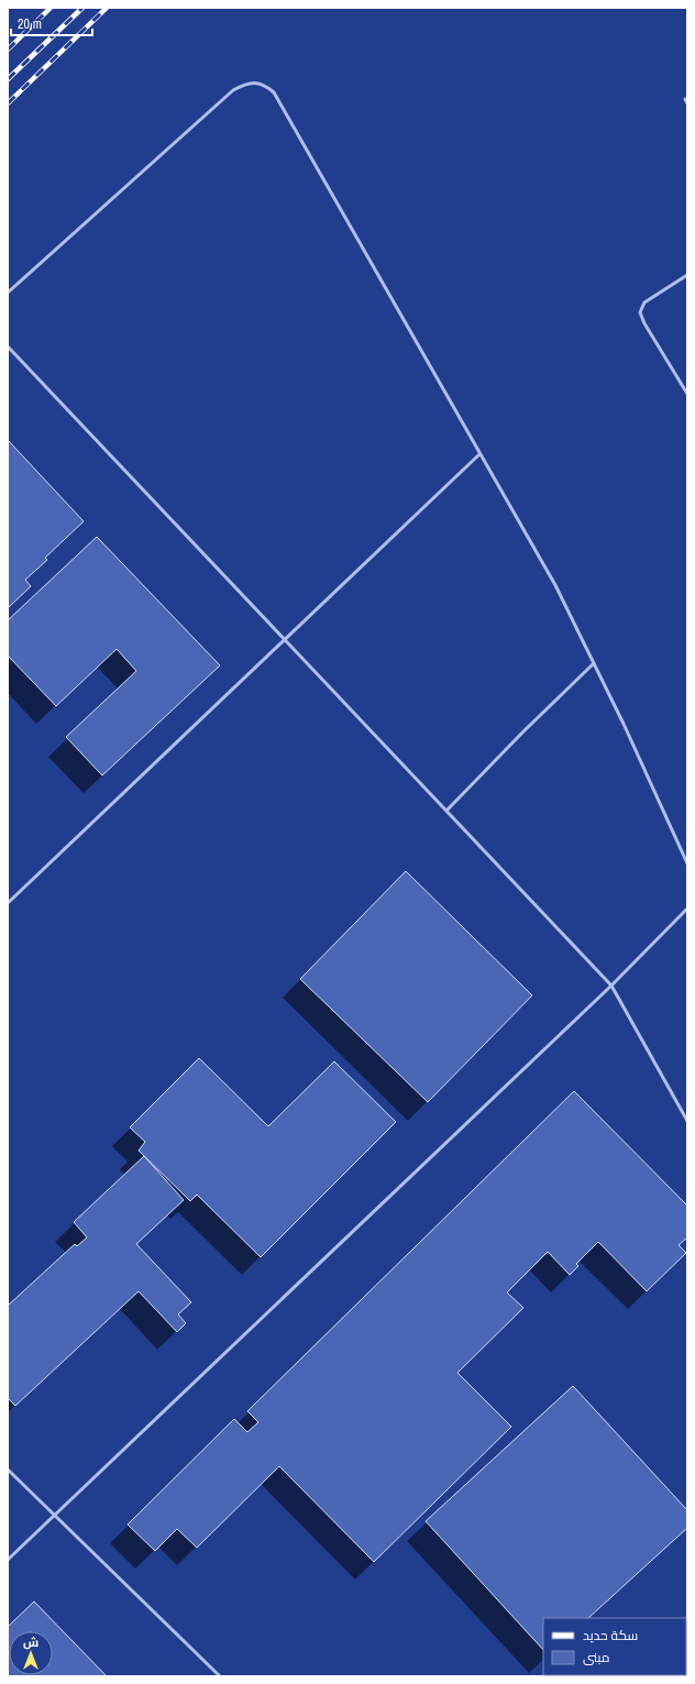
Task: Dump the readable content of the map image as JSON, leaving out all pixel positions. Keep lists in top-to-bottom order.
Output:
{
  "legend": ["سكة حديد", "مبنى"],
  "scale_bar": "20 m",
  "north": "top"
}
